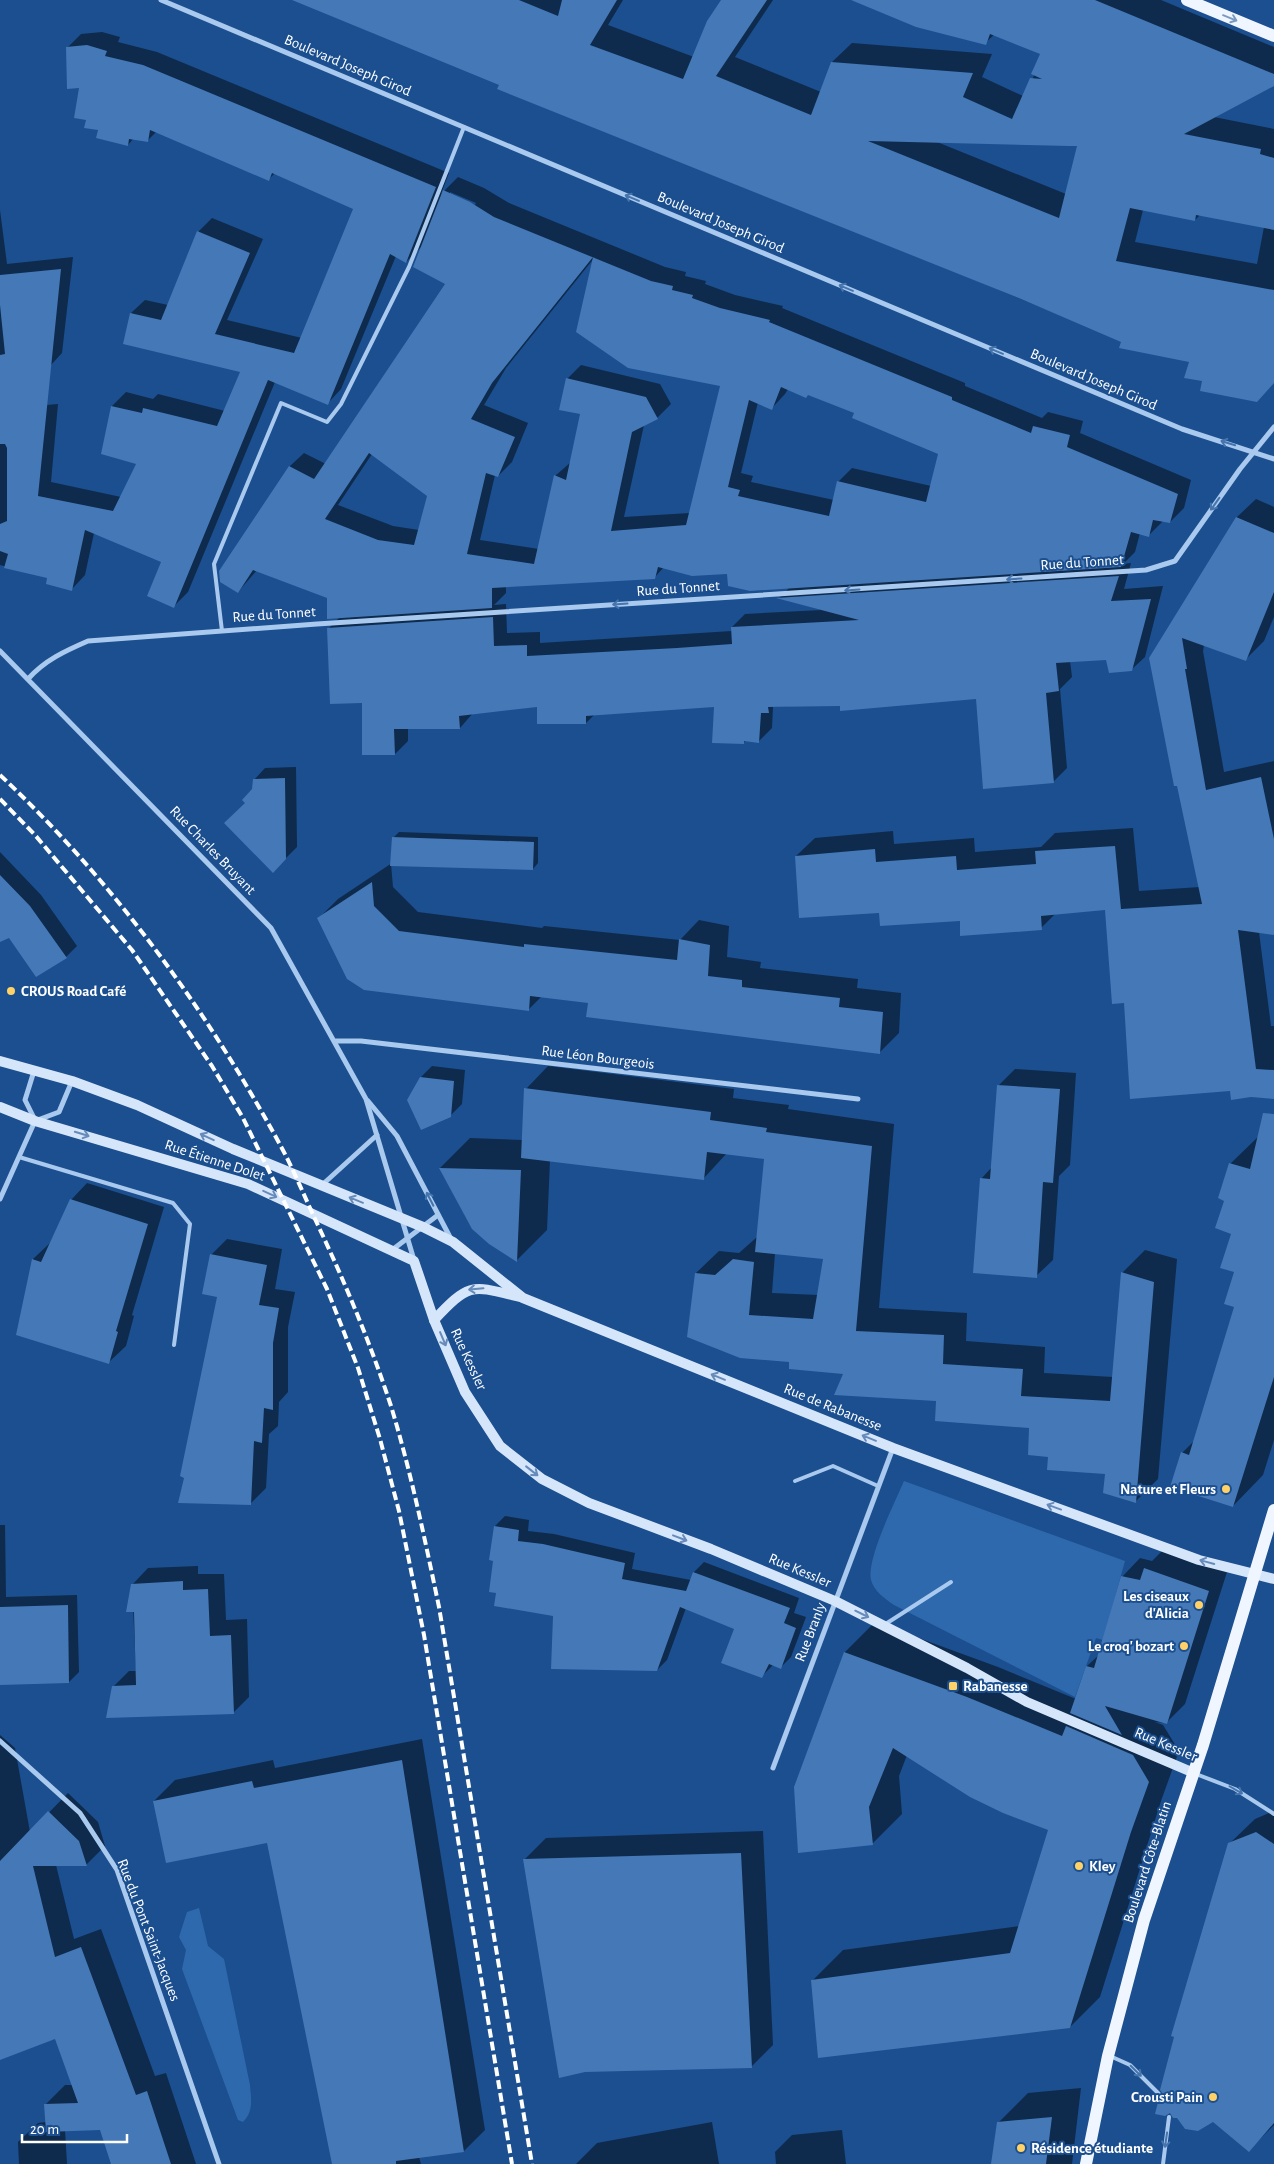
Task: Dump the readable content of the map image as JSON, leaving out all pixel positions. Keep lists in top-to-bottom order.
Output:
{
  "streets": {
    "main road": [
      "Rue Étienne Dolet",
      "Rue Kessler",
      "Rue de Rabanesse",
      "Boulevard Côte-Blatin"
    ],
    "street": [
      "Boulevard Joseph Girod",
      "Rue du Tonnet",
      "Rue Charles Bruyant",
      "Rue Léon Bourgeois",
      "Rue Branly",
      "Rue du Pont Saint-Jacques"
    ]
  },
  "crossings": [
    ["Boulevard Joseph Girod", "Rue du Tonnet"],
    ["Rue du Tonnet", "Rue Charles Bruyant"],
    ["Rue Charles Bruyant", "Rue Léon Bourgeois"],
    ["Rue Charles Bruyant", "Rue Étienne Dolet"],
    ["Rue Charles Bruyant", "Rue Kessler"],
    ["Rue Charles Bruyant", "Rue de Rabanesse"],
    ["Rue Étienne Dolet", "Rue Kessler"],
    ["Rue Étienne Dolet", "Rue de Rabanesse"],
    ["Rue Kessler", "Rue Branly"],
    ["Rue Kessler", "Boulevard Côte-Blatin"],
    ["Rue de Rabanesse", "Rue Branly"],
    ["Rue de Rabanesse", "Boulevard Côte-Blatin"]
  ],
  "one_way": [
    "Boulevard Joseph Girod",
    "Rue du Tonnet",
    "Rue Kessler",
    "Rue de Rabanesse"
  ],
  "places": {
    "other": [
      "CROUS Road Café",
      "Nature et Fleurs",
      "Les ciseaux d'Alicia",
      "Le croq' bozart",
      "Kley",
      "Crousti Pain",
      "Résidence étudiante"
    ],
    "transit": ["Rabanesse"]
  },
  "scale_bar": "20 m"
}
